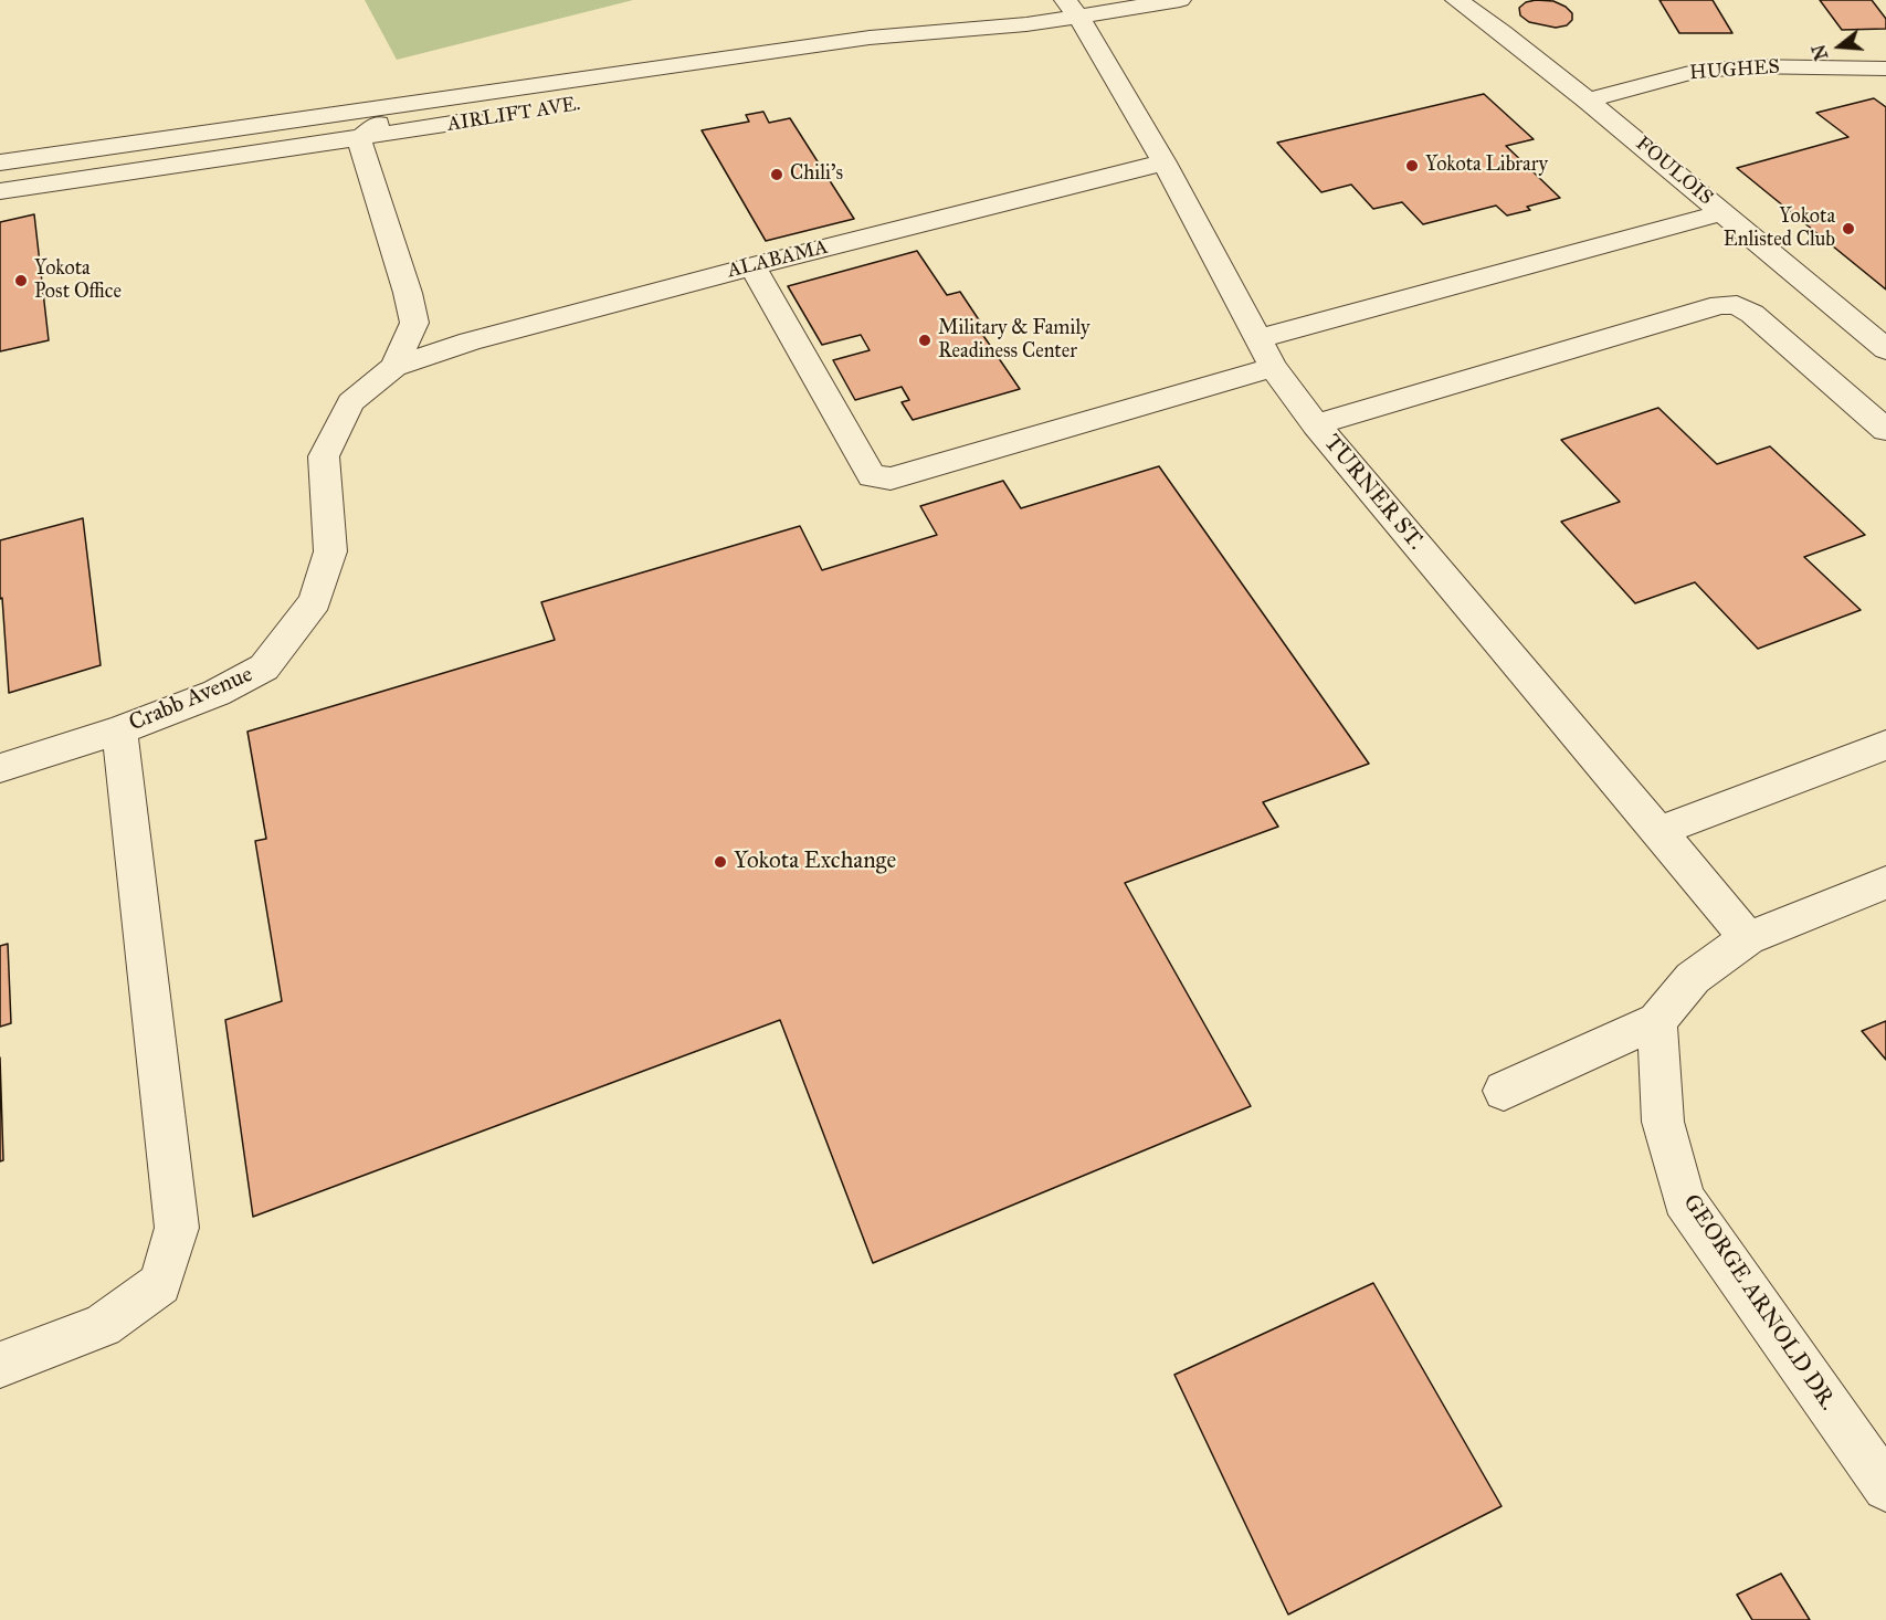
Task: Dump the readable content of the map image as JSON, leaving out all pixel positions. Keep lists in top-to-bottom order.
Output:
{
  "streets": {
    "street": [
      "HUGHES",
      "AIRLIFT AVE.",
      "FOULOIS",
      "ALABAMA",
      "TURNER ST.",
      "Crabb Avenue",
      "GEORGE ARNOLD DR."
    ]
  },
  "crossings": [
    ["HUGHES", "FOULOIS"],
    ["AIRLIFT AVE.", "TURNER ST."],
    ["AIRLIFT AVE.", "Crabb Avenue"],
    ["ALABAMA", "TURNER ST."],
    ["ALABAMA", "Crabb Avenue"]
  ],
  "places": [
    "Yokota Library",
    "Chili's",
    "Yokota Enlisted Club",
    "Yokota Post Office",
    "Military & Family Readiness Center",
    "Yokota Exchange"
  ],
  "north": "left"
}
